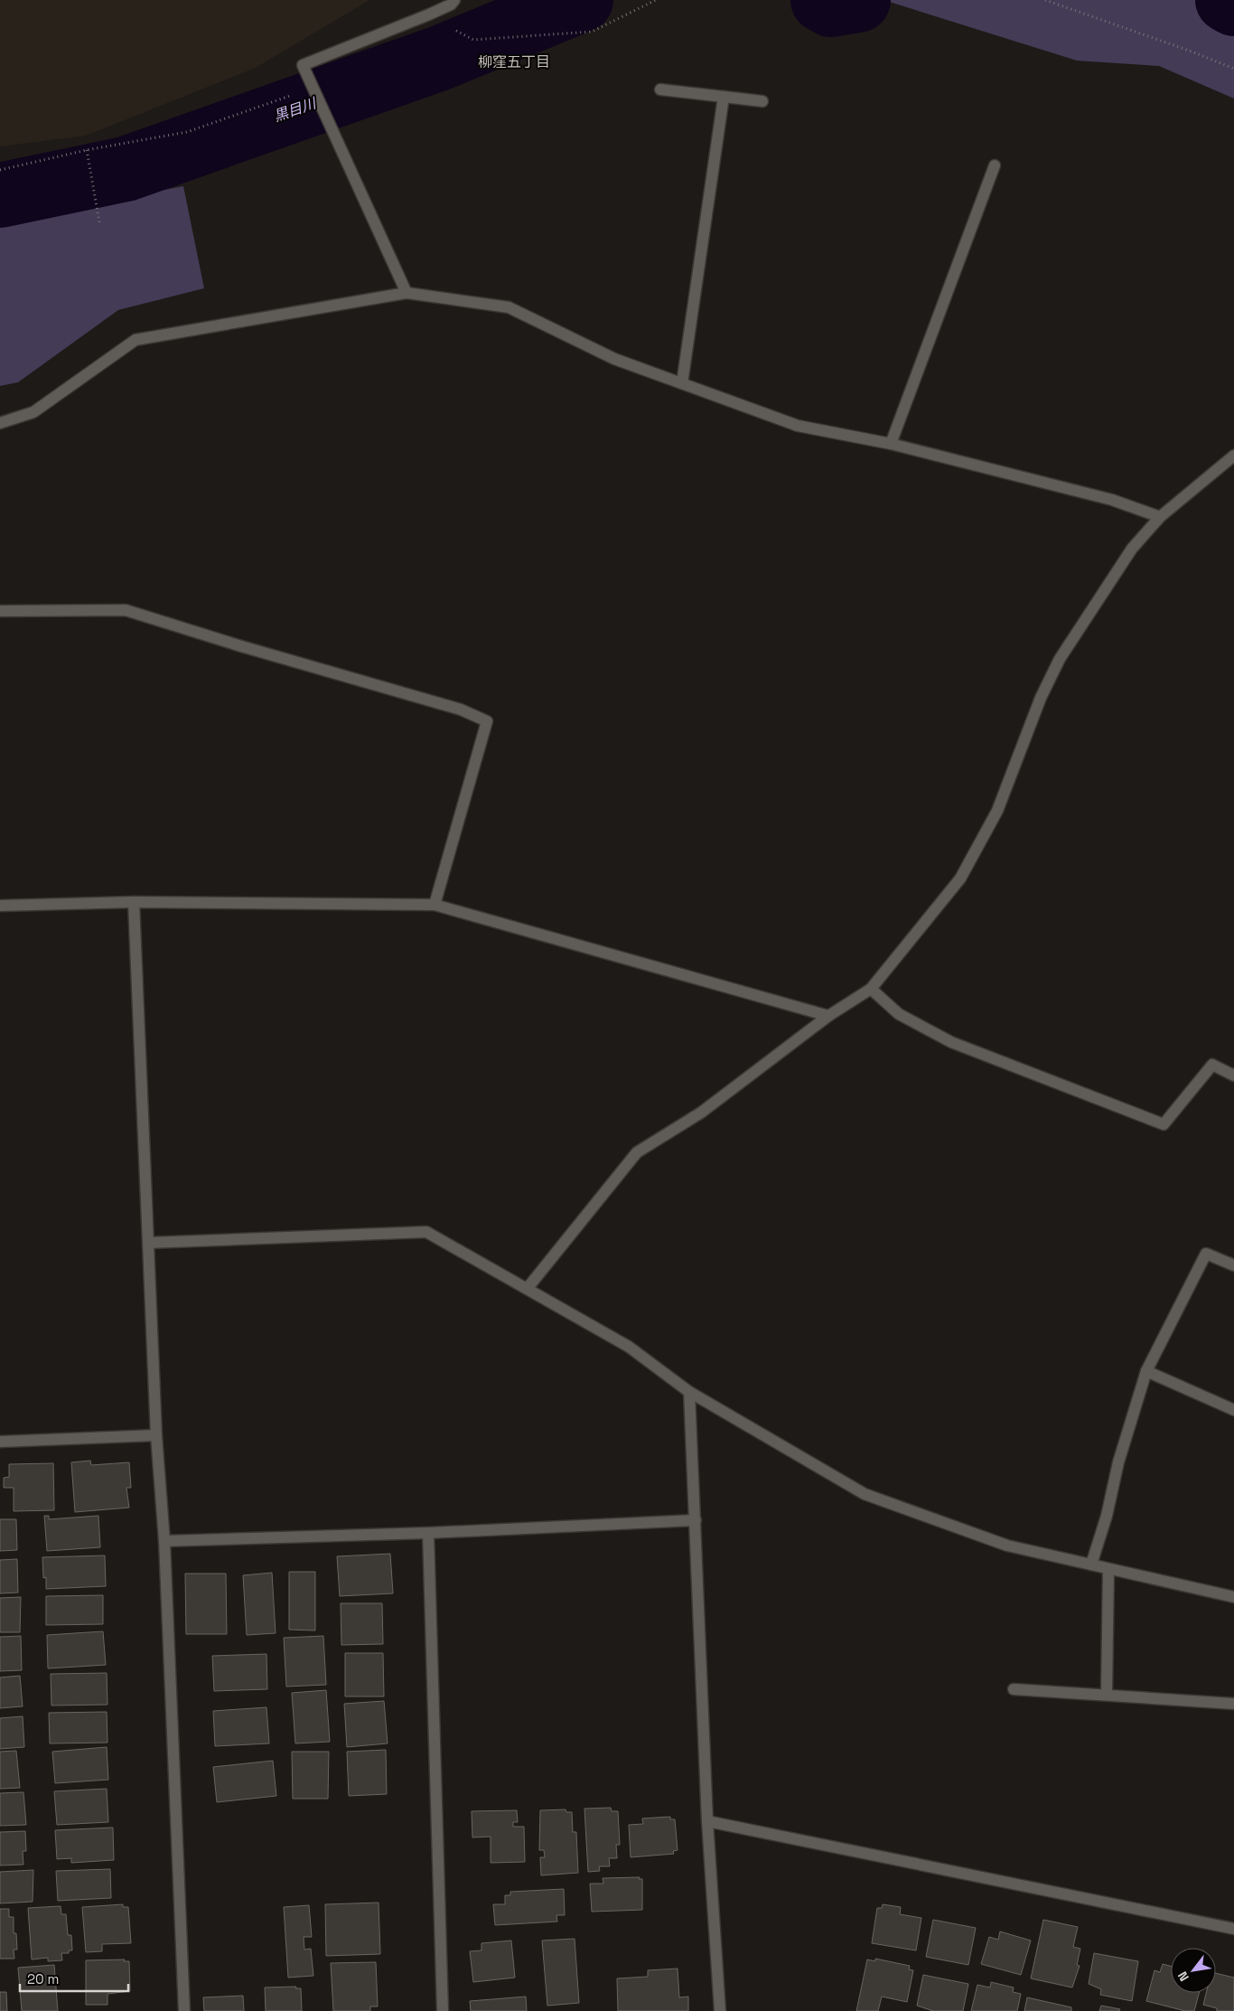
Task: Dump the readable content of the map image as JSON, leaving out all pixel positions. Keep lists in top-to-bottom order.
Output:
{
  "districts": ["柳窪五丁目"],
  "water": ["黒目川"],
  "scale_bar": "20 m",
  "north": "bottom left"
}
